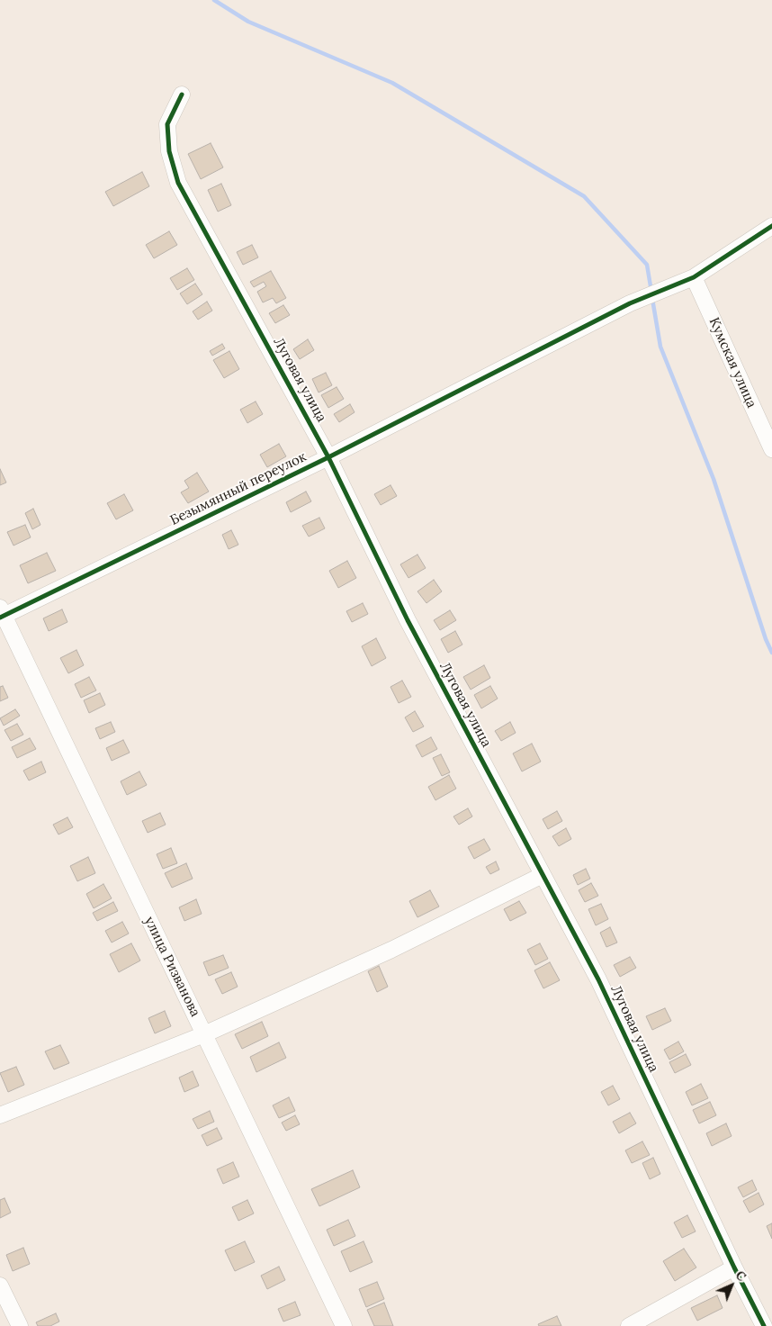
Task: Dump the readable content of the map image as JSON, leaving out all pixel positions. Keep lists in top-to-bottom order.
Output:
{
  "streets": {
    "street": [
      "Кумская улица",
      "Луговая улица",
      "Безымянный переулок",
      "улица Ризванова"
    ]
  },
  "crossings": [
    ["Кумская улица", "Безымянный переулок"],
    ["Луговая улица", "Безымянный переулок"],
    ["Безымянный переулок", "улица Ризванова"]
  ],
  "north": "top right"
}
